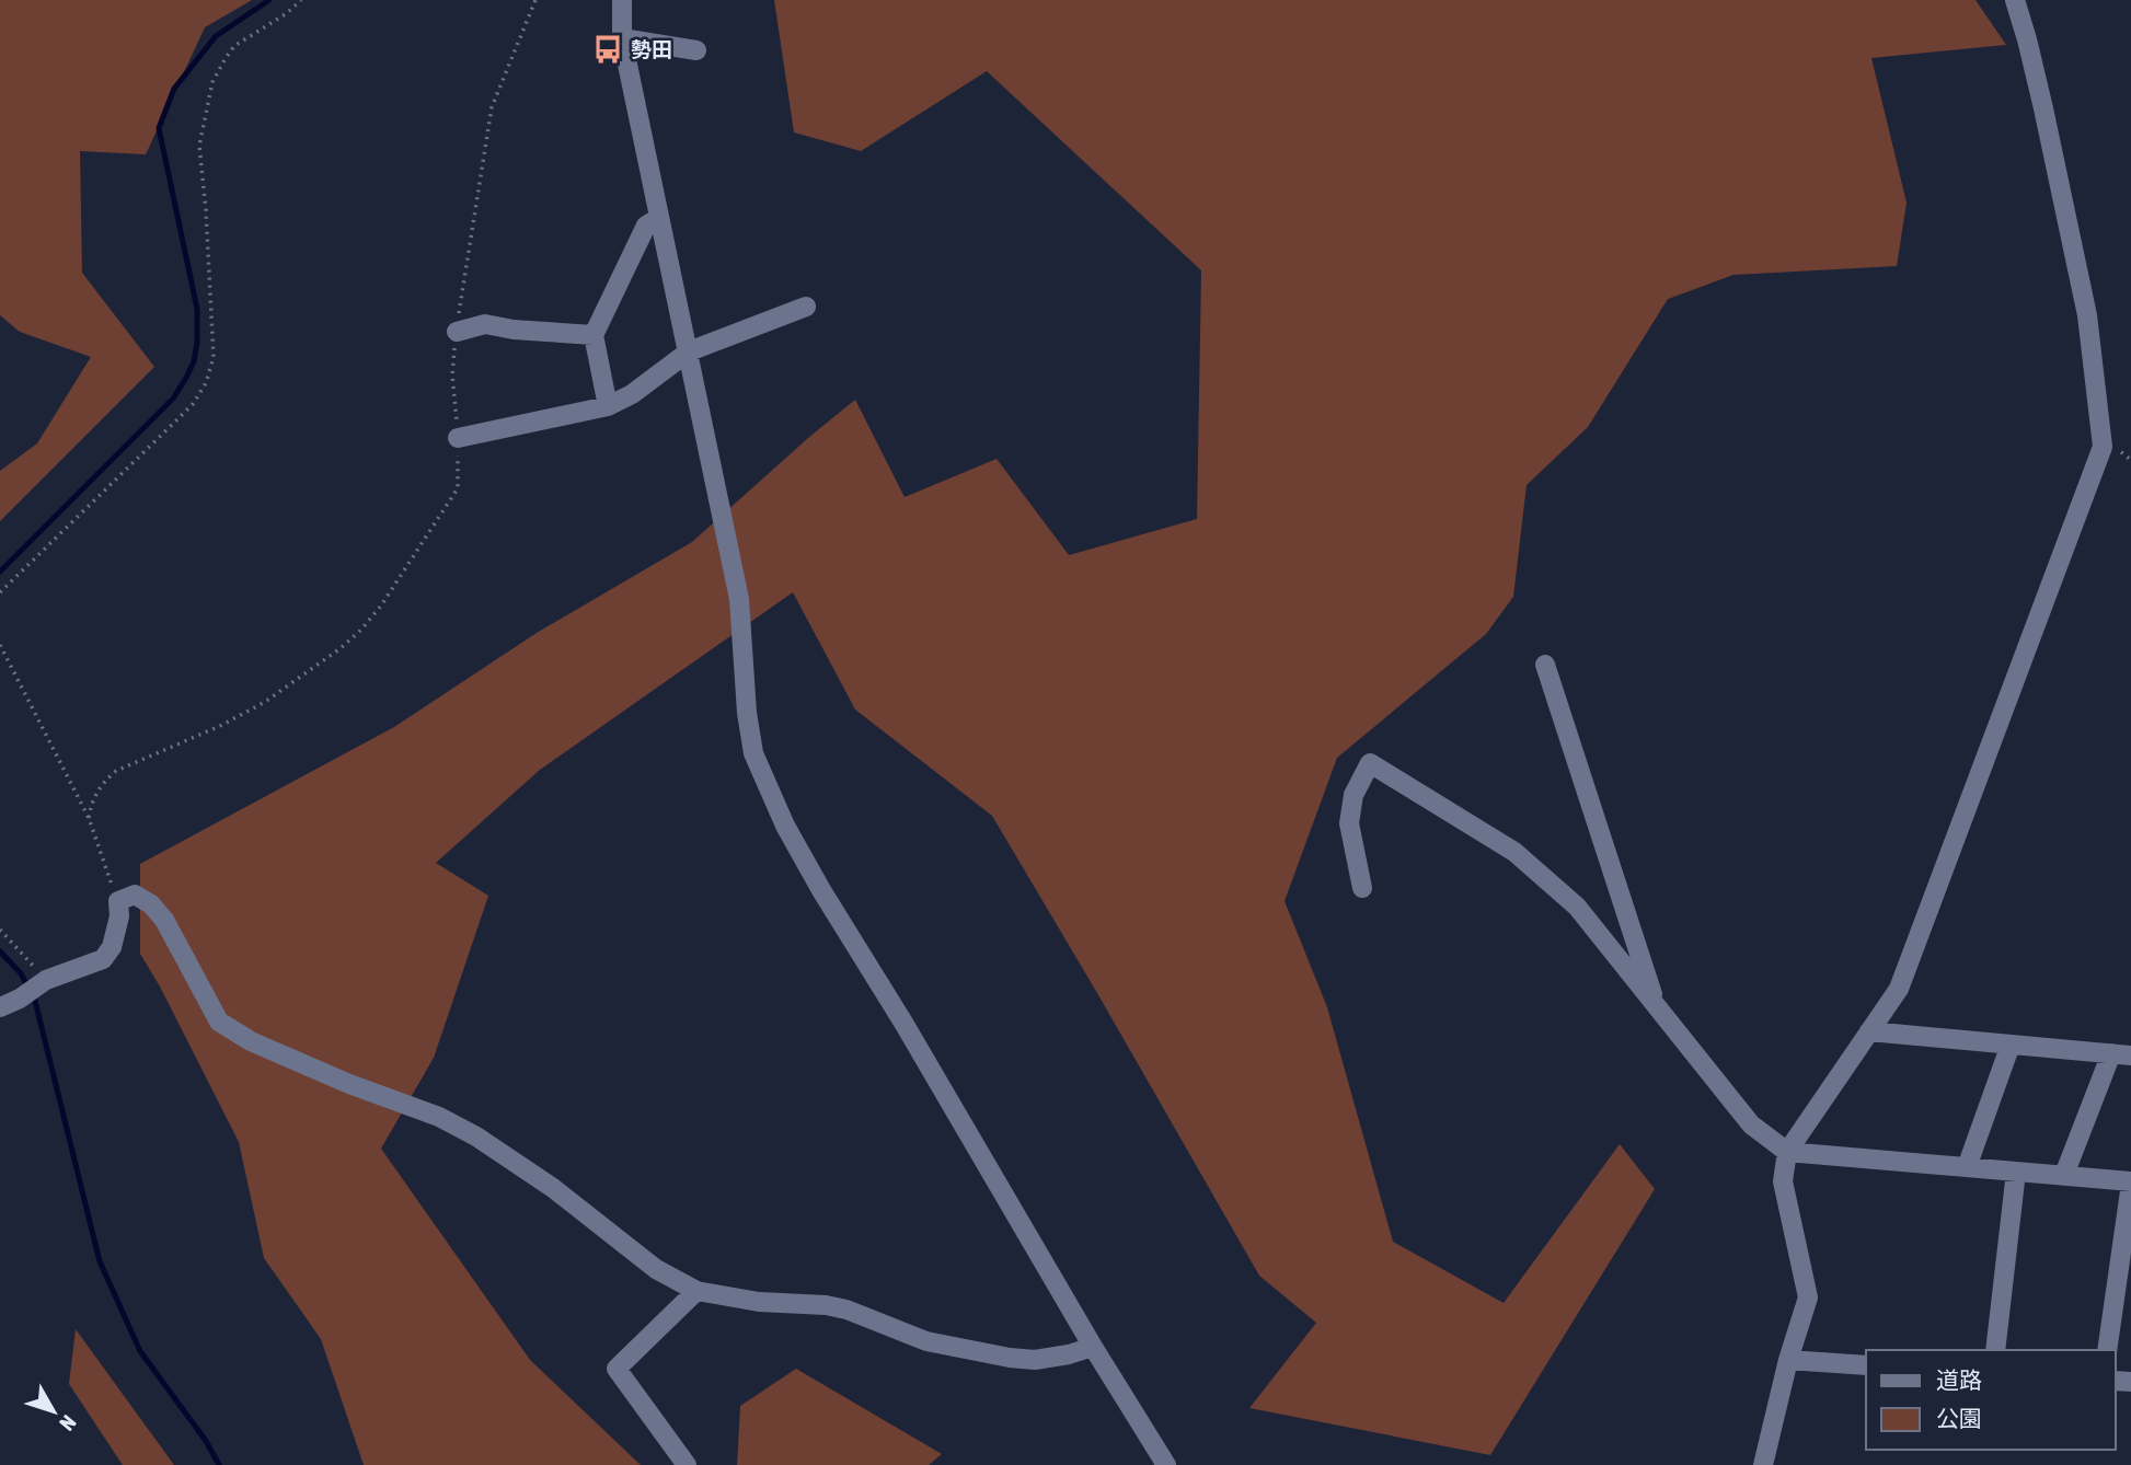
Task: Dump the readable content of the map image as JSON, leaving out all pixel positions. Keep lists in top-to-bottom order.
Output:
{
  "places": {
    "bus stop": ["勢田"]
  },
  "legend": ["道路", "公園"],
  "north": "bottom right"
}
